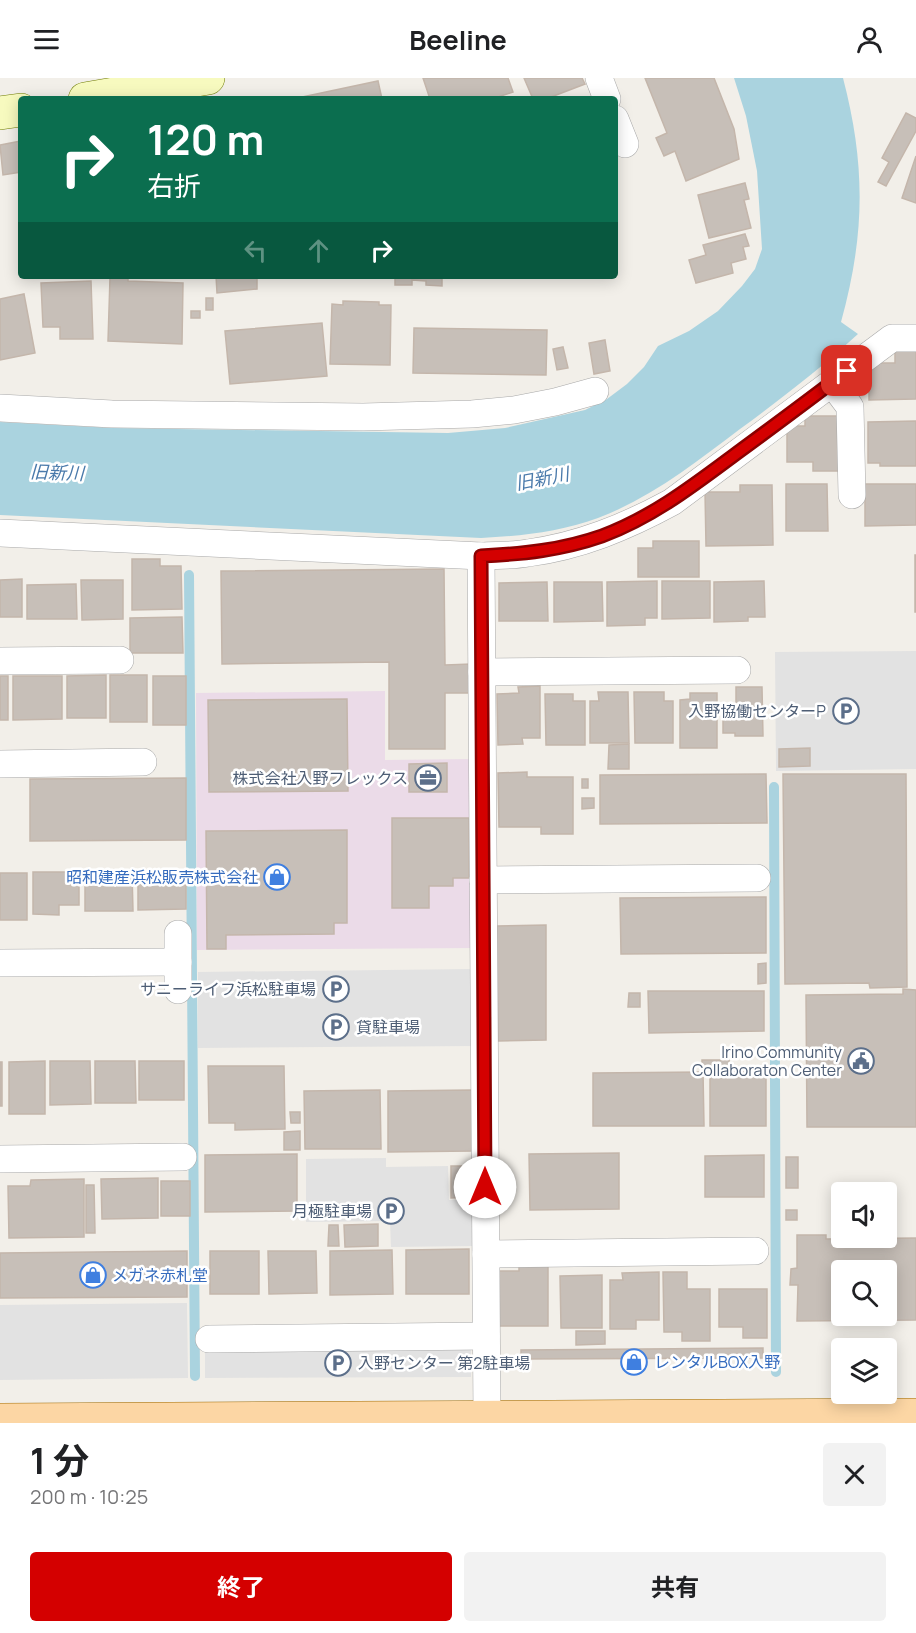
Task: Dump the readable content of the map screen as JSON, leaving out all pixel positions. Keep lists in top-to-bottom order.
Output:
{
  "water": ["旧新川"],
  "places": {
    "parking": [
      "入野協働センターP",
      "サニーライフ浜松駐車場",
      "貸駐車場",
      "月極駐車場",
      "入野センター 第2駐車場"
    ],
    "office": ["株式会社入野フレックス"],
    "shop": ["昭和建産浜松販売株式会社", "メガネ赤札堂", "レンタルBOX入野"],
    "public building": ["Irino Community Collaboraton Center"]
  },
  "page": {
    "header": "Beeline",
    "turn": ["120 m", "右折"],
    "heading": ["1 分", "200 m · 10:25"],
    "buttons": ["終了", "共有"]
  }
}
